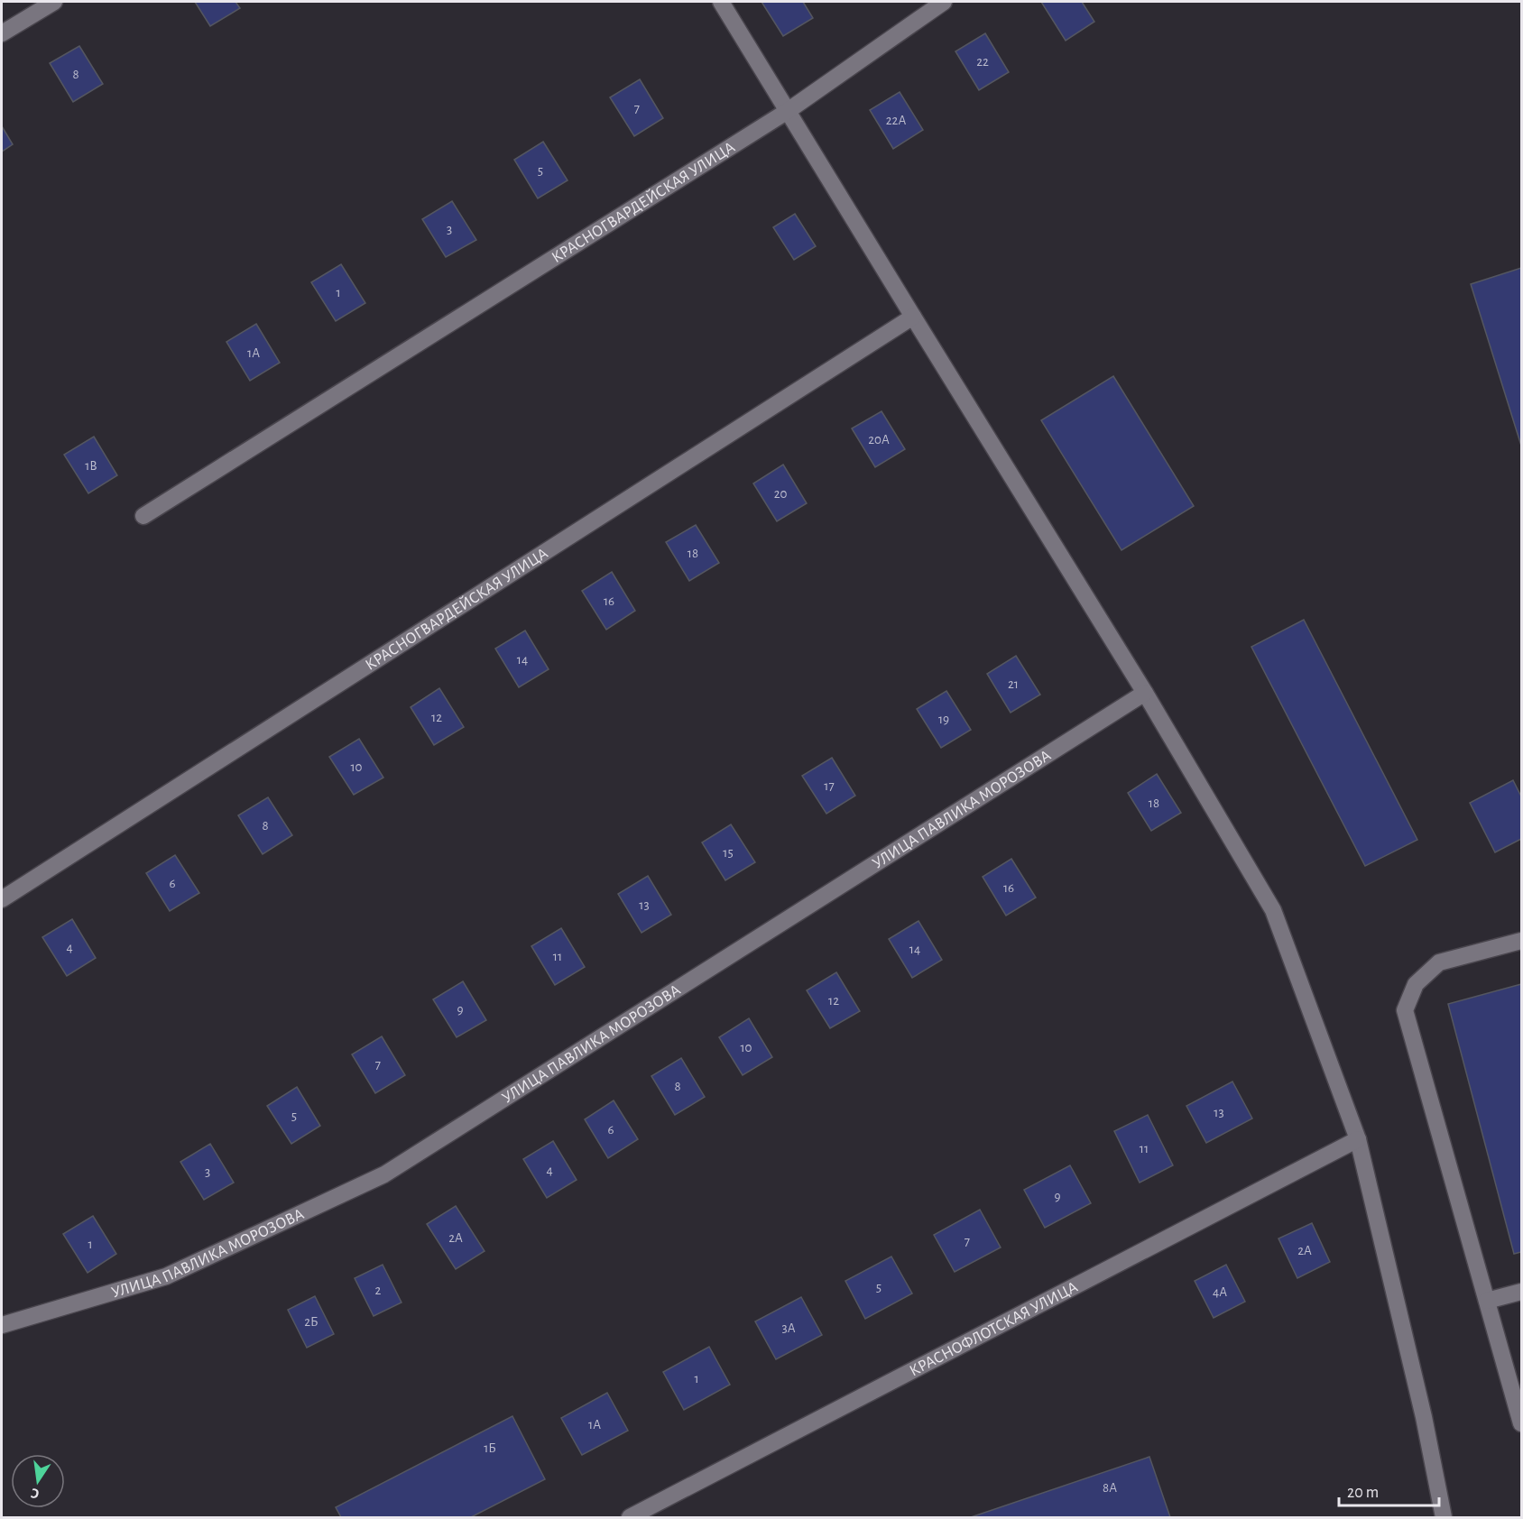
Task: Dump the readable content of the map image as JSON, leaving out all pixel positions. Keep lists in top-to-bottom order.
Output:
{
  "streets": {
    "street": ["КРАСНОГВАРДЕЙСКАЯ УЛИЦА", "УЛИЦА ПАВЛИКА МОРОЗОВА", "КРАСНОФЛОТСКАЯ УЛИЦА"]
  },
  "house_numbers": [
    "22",
    "8",
    "7",
    "22А",
    "5",
    "3",
    "1",
    "1А",
    "20А",
    "1В",
    "20",
    "18",
    "16",
    "14",
    "21",
    "12",
    "19",
    "10",
    "17",
    "18",
    "8",
    "15",
    "6",
    "16",
    "13",
    "4",
    "14",
    "11",
    "12",
    "9",
    "10",
    "7",
    "8",
    "13",
    "5",
    "6",
    "11",
    "4",
    "3",
    "9",
    "2А",
    "7",
    "1",
    "2А",
    "5",
    "2",
    "4А",
    "2Б",
    "3А",
    "1",
    "1А",
    "1Б",
    "8А"
  ],
  "scale_bar": "20 m",
  "north": "bottom"
}
